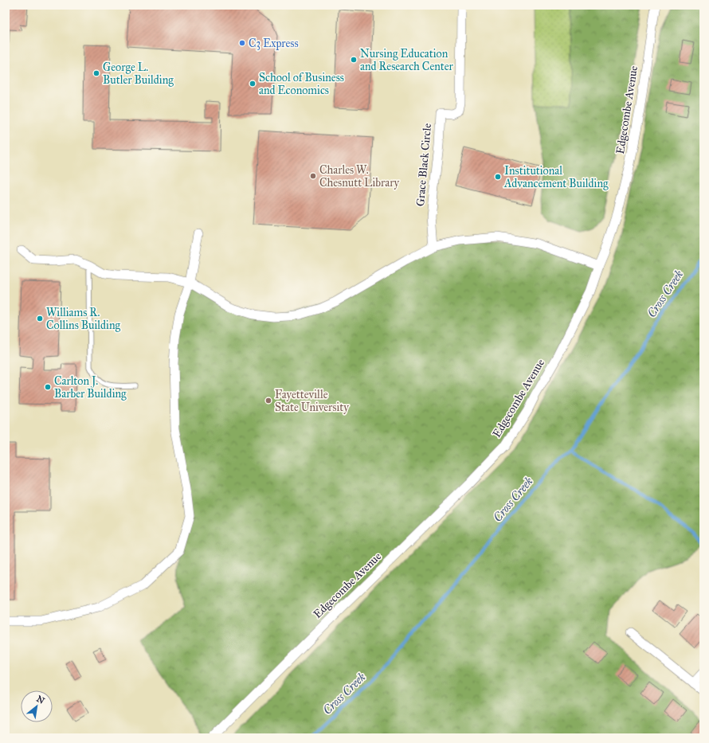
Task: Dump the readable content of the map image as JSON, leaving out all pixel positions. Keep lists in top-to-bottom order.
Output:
{
  "streets": {
    "street": ["Edgecombe Avenue", "Grace Black Circle"]
  },
  "water": ["Cross Creek"],
  "places": [
    "C3 Express",
    "Nursing Education and Research Center",
    "George L. Butler Building",
    "School of Business and Economics",
    "Charles W. Chesnutt Library",
    "Institutional Advancement Building",
    "Williams R. Collins Building",
    "Carlton J. Barber Building",
    "Fayetteville State University"
  ],
  "north": "top right"
}
